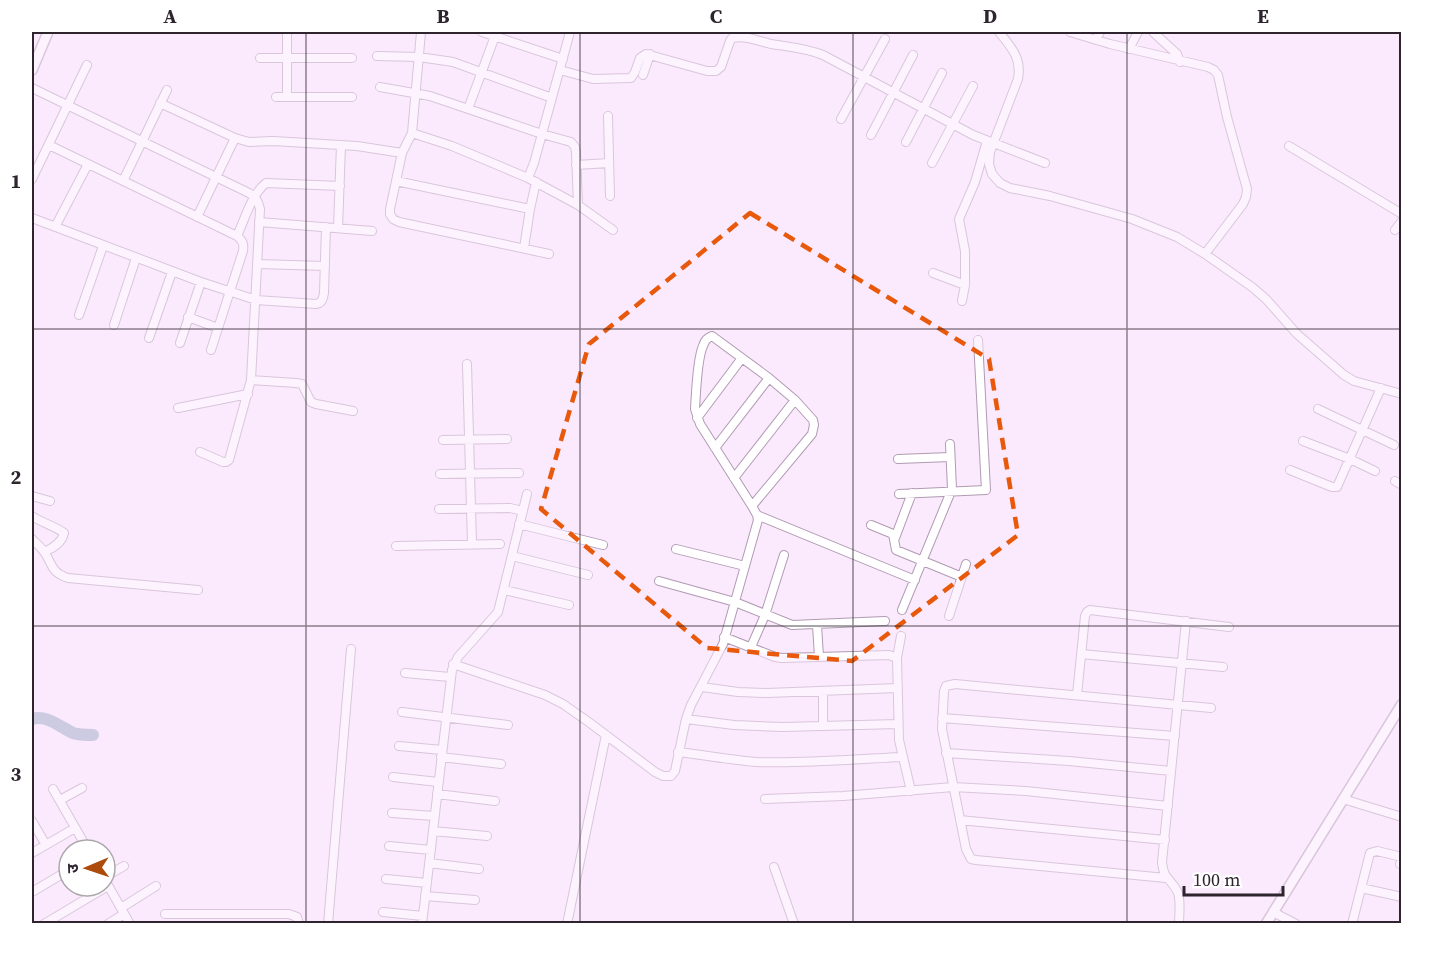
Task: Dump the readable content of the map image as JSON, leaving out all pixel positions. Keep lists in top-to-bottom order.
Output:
{
  "scale_bar": "100 m",
  "north": "left",
  "grid": {
    "columns": [
      "A",
      "B",
      "C",
      "D",
      "E"
    ],
    "rows": ["1", "2", "3"]
  }
}
